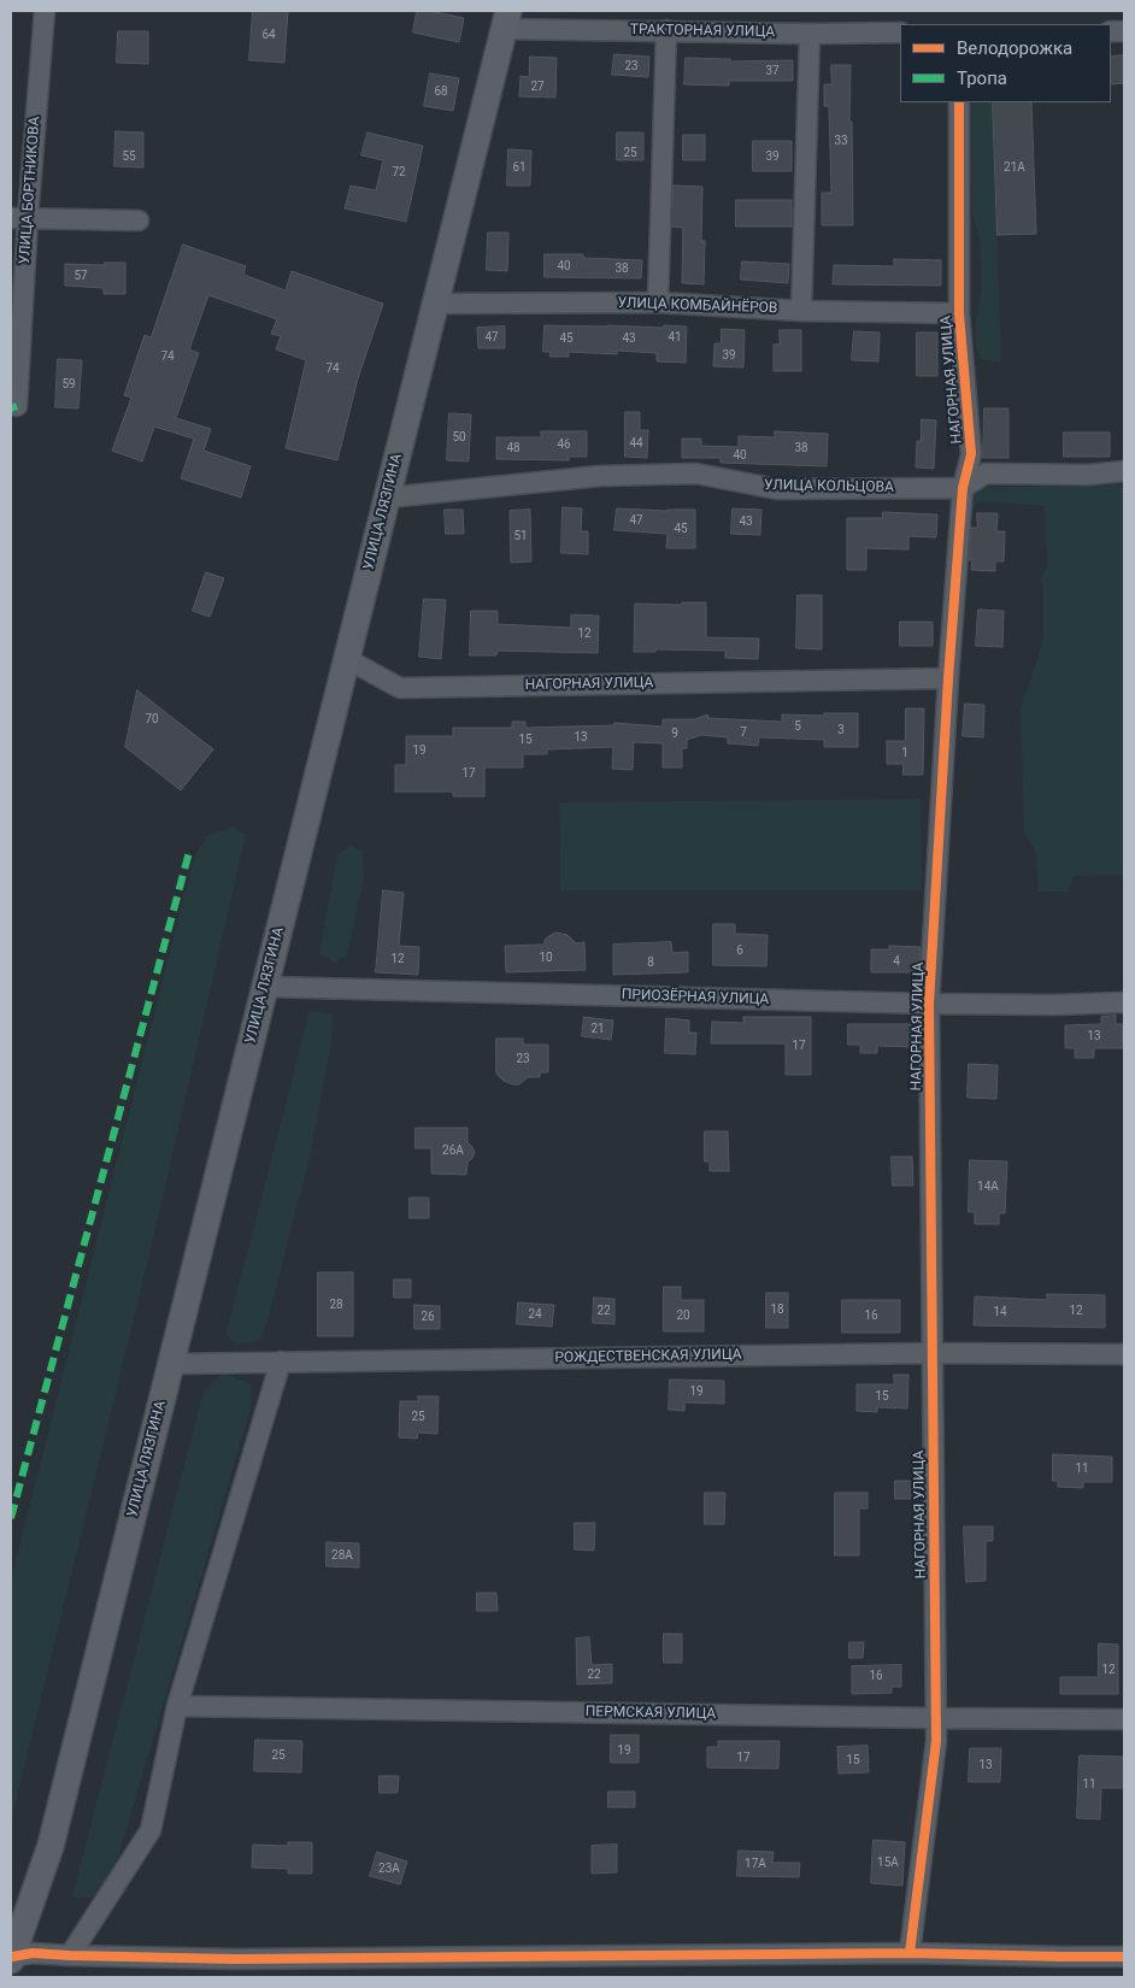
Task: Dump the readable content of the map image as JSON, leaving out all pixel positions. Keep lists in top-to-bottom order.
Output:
{
  "streets": {
    "main road": ["УЛИЦА ЛЯЗГИНА"],
    "street": [
      "ТРАКТОРНАЯ УЛИЦА",
      "УЛИЦА БОРТНИКОВА",
      "УЛИЦА КОМБАЙНЁРОВ",
      "НАГОРНАЯ УЛИЦА",
      "УЛИЦА КОЛЬЦОВА",
      "ПРИОЗЁРНАЯ УЛИЦА",
      "РОЖДЕСТВЕНСКАЯ УЛИЦА",
      "ПЕРМСКАЯ УЛИЦА"
    ]
  },
  "crossings": [
    ["ТРАКТОРНАЯ УЛИЦА", "УЛИЦА ЛЯЗГИНА"],
    ["УЛИЦА КОМБАЙНЁРОВ", "НАГОРНАЯ УЛИЦА"],
    ["УЛИЦА КОМБАЙНЁРОВ", "УЛИЦА ЛЯЗГИНА"],
    ["НАГОРНАЯ УЛИЦА", "УЛИЦА КОЛЬЦОВА"],
    ["НАГОРНАЯ УЛИЦА", "УЛИЦА ЛЯЗГИНА"],
    ["НАГОРНАЯ УЛИЦА", "ПРИОЗЁРНАЯ УЛИЦА"],
    ["НАГОРНАЯ УЛИЦА", "РОЖДЕСТВЕНСКАЯ УЛИЦА"],
    ["НАГОРНАЯ УЛИЦА", "ПЕРМСКАЯ УЛИЦА"],
    ["УЛИЦА КОЛЬЦОВА", "УЛИЦА ЛЯЗГИНА"],
    ["УЛИЦА ЛЯЗГИНА", "ПРИОЗЁРНАЯ УЛИЦА"],
    ["УЛИЦА ЛЯЗГИНА", "РОЖДЕСТВЕНСКАЯ УЛИЦА"]
  ],
  "house_numbers": [
    "64",
    "23",
    "37",
    "27",
    "68",
    "33",
    "25",
    "55",
    "39",
    "61",
    "21А",
    "72",
    "40",
    "38",
    "57",
    "47",
    "41",
    "45",
    "43",
    "39",
    "74",
    "74",
    "59",
    "50",
    "44",
    "46",
    "48",
    "38",
    "40",
    "47",
    "43",
    "45",
    "51",
    "12",
    "70",
    "5",
    "3",
    "7",
    "9",
    "13",
    "15",
    "19",
    "1",
    "17",
    "6",
    "10",
    "12",
    "4",
    "8",
    "21",
    "13",
    "17",
    "23",
    "26А",
    "14А",
    "28",
    "18",
    "22",
    "12",
    "14",
    "24",
    "20",
    "16",
    "26",
    "19",
    "15",
    "25",
    "11",
    "28А",
    "12",
    "22",
    "16",
    "19",
    "25",
    "17",
    "15",
    "13",
    "11",
    "15А",
    "17А",
    "23А"
  ],
  "legend": ["Велодорожка", "Тропа"]
}
